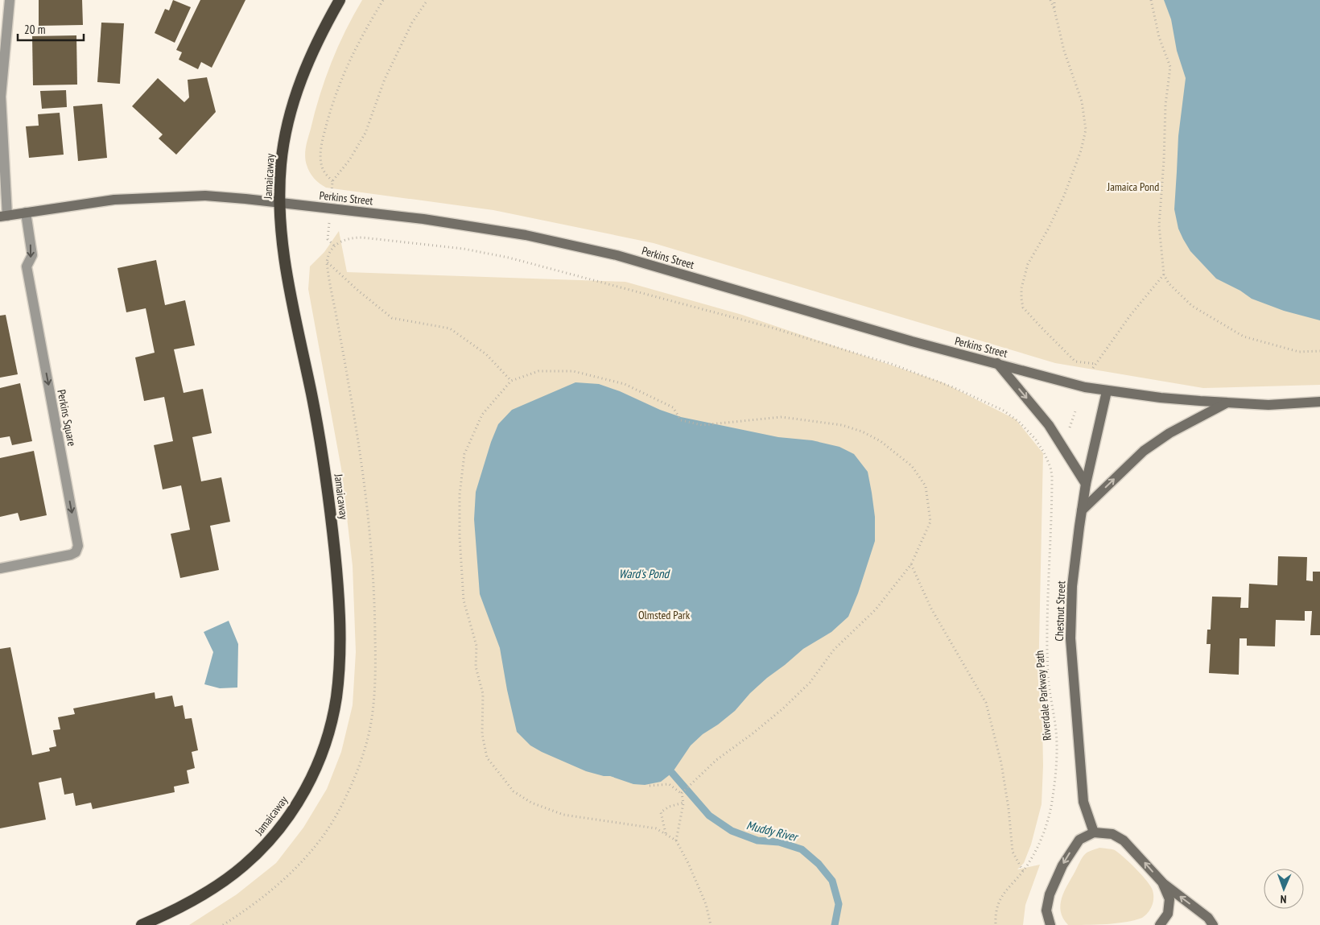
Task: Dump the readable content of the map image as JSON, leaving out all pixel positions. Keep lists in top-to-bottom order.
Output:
{
  "streets": {
    "highway": ["Jamaicaway"],
    "main road": ["Perkins Street", "Chestnut Street"],
    "street": ["Perkins Square"],
    "path": ["Riverdale Parkway Path"]
  },
  "crossings": [
    ["Jamaicaway", "Perkins Street"],
    ["Perkins Street", "Perkins Square"],
    ["Perkins Street", "Chestnut Street"]
  ],
  "one_way": ["Perkins Square"],
  "water": ["Ward's Pond", "Muddy River"],
  "parks": ["Jamaica Pond", "Olmsted Park"],
  "scale_bar": "20 m",
  "north": "bottom"
}
